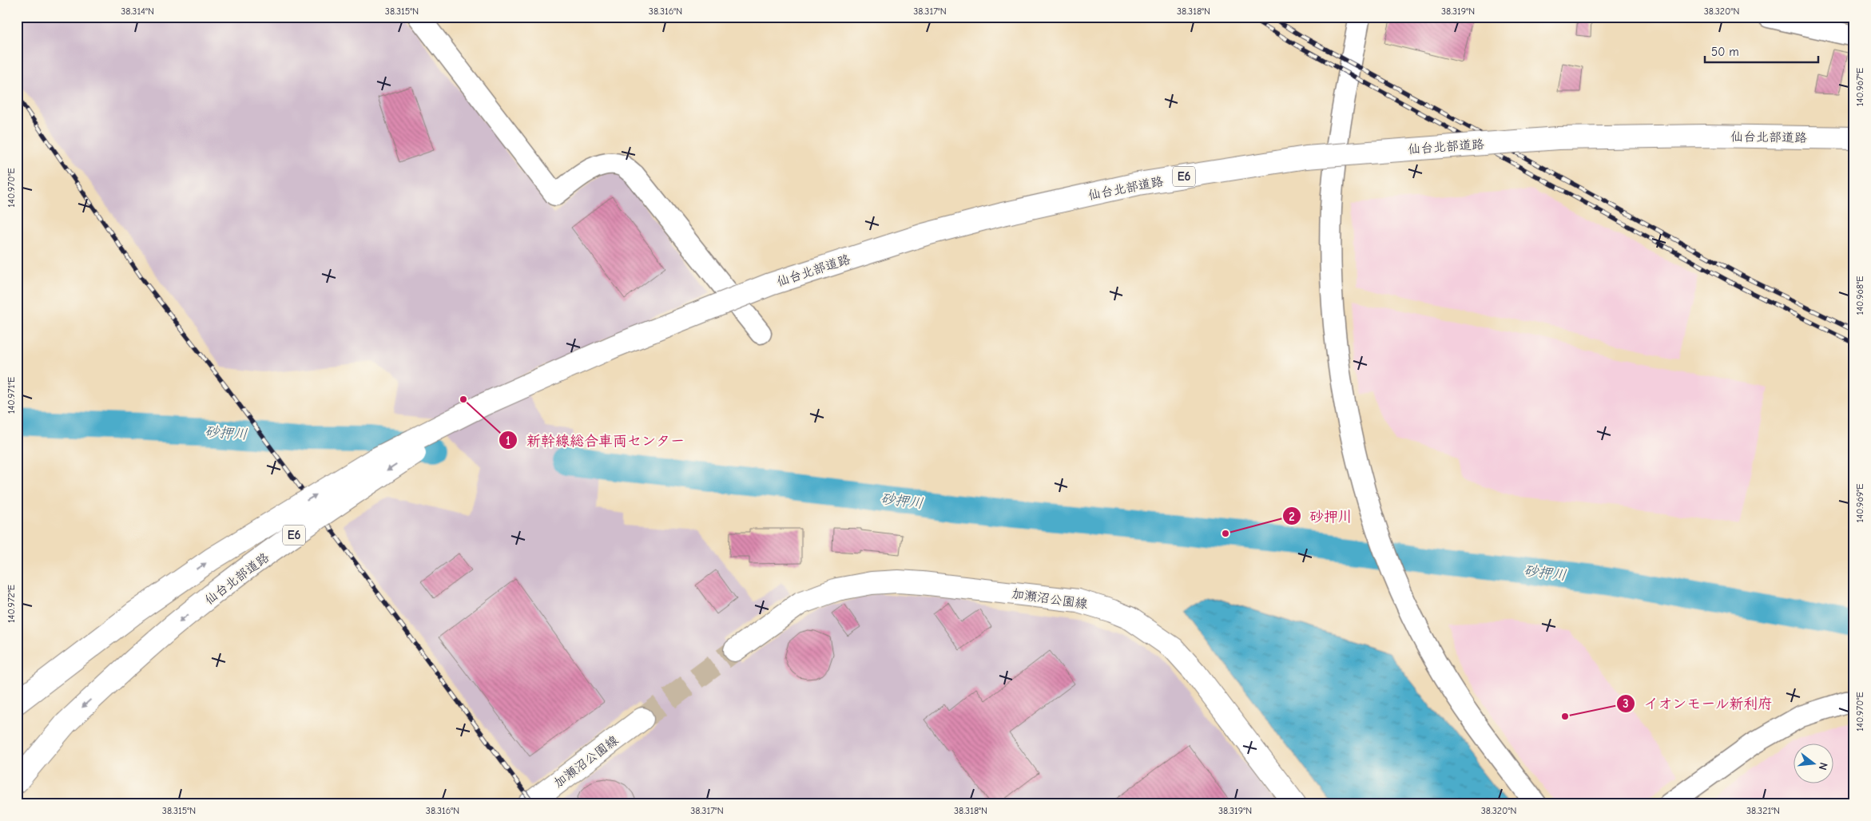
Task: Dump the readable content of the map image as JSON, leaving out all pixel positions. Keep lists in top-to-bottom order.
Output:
{
  "streets": {
    "main road": ["仙台北部道路", "E6", "加瀬沼公園線"]
  },
  "water": ["砂押川"],
  "places": ["新幹線総合車両センター", "砂押川", "イオンモール新利府"],
  "scale_bar": "50 m",
  "north": "right",
  "coordinates": [
    "38.314°N",
    "38.315°N",
    "38.316°N",
    "38.317°N",
    "38.318°N",
    "38.319°N",
    "38.320°N",
    "140.967°E",
    "140.970°E",
    "140.968°E",
    "140.971°E",
    "140.969°E",
    "140.972°E",
    "38.321°N"
  ]
}
